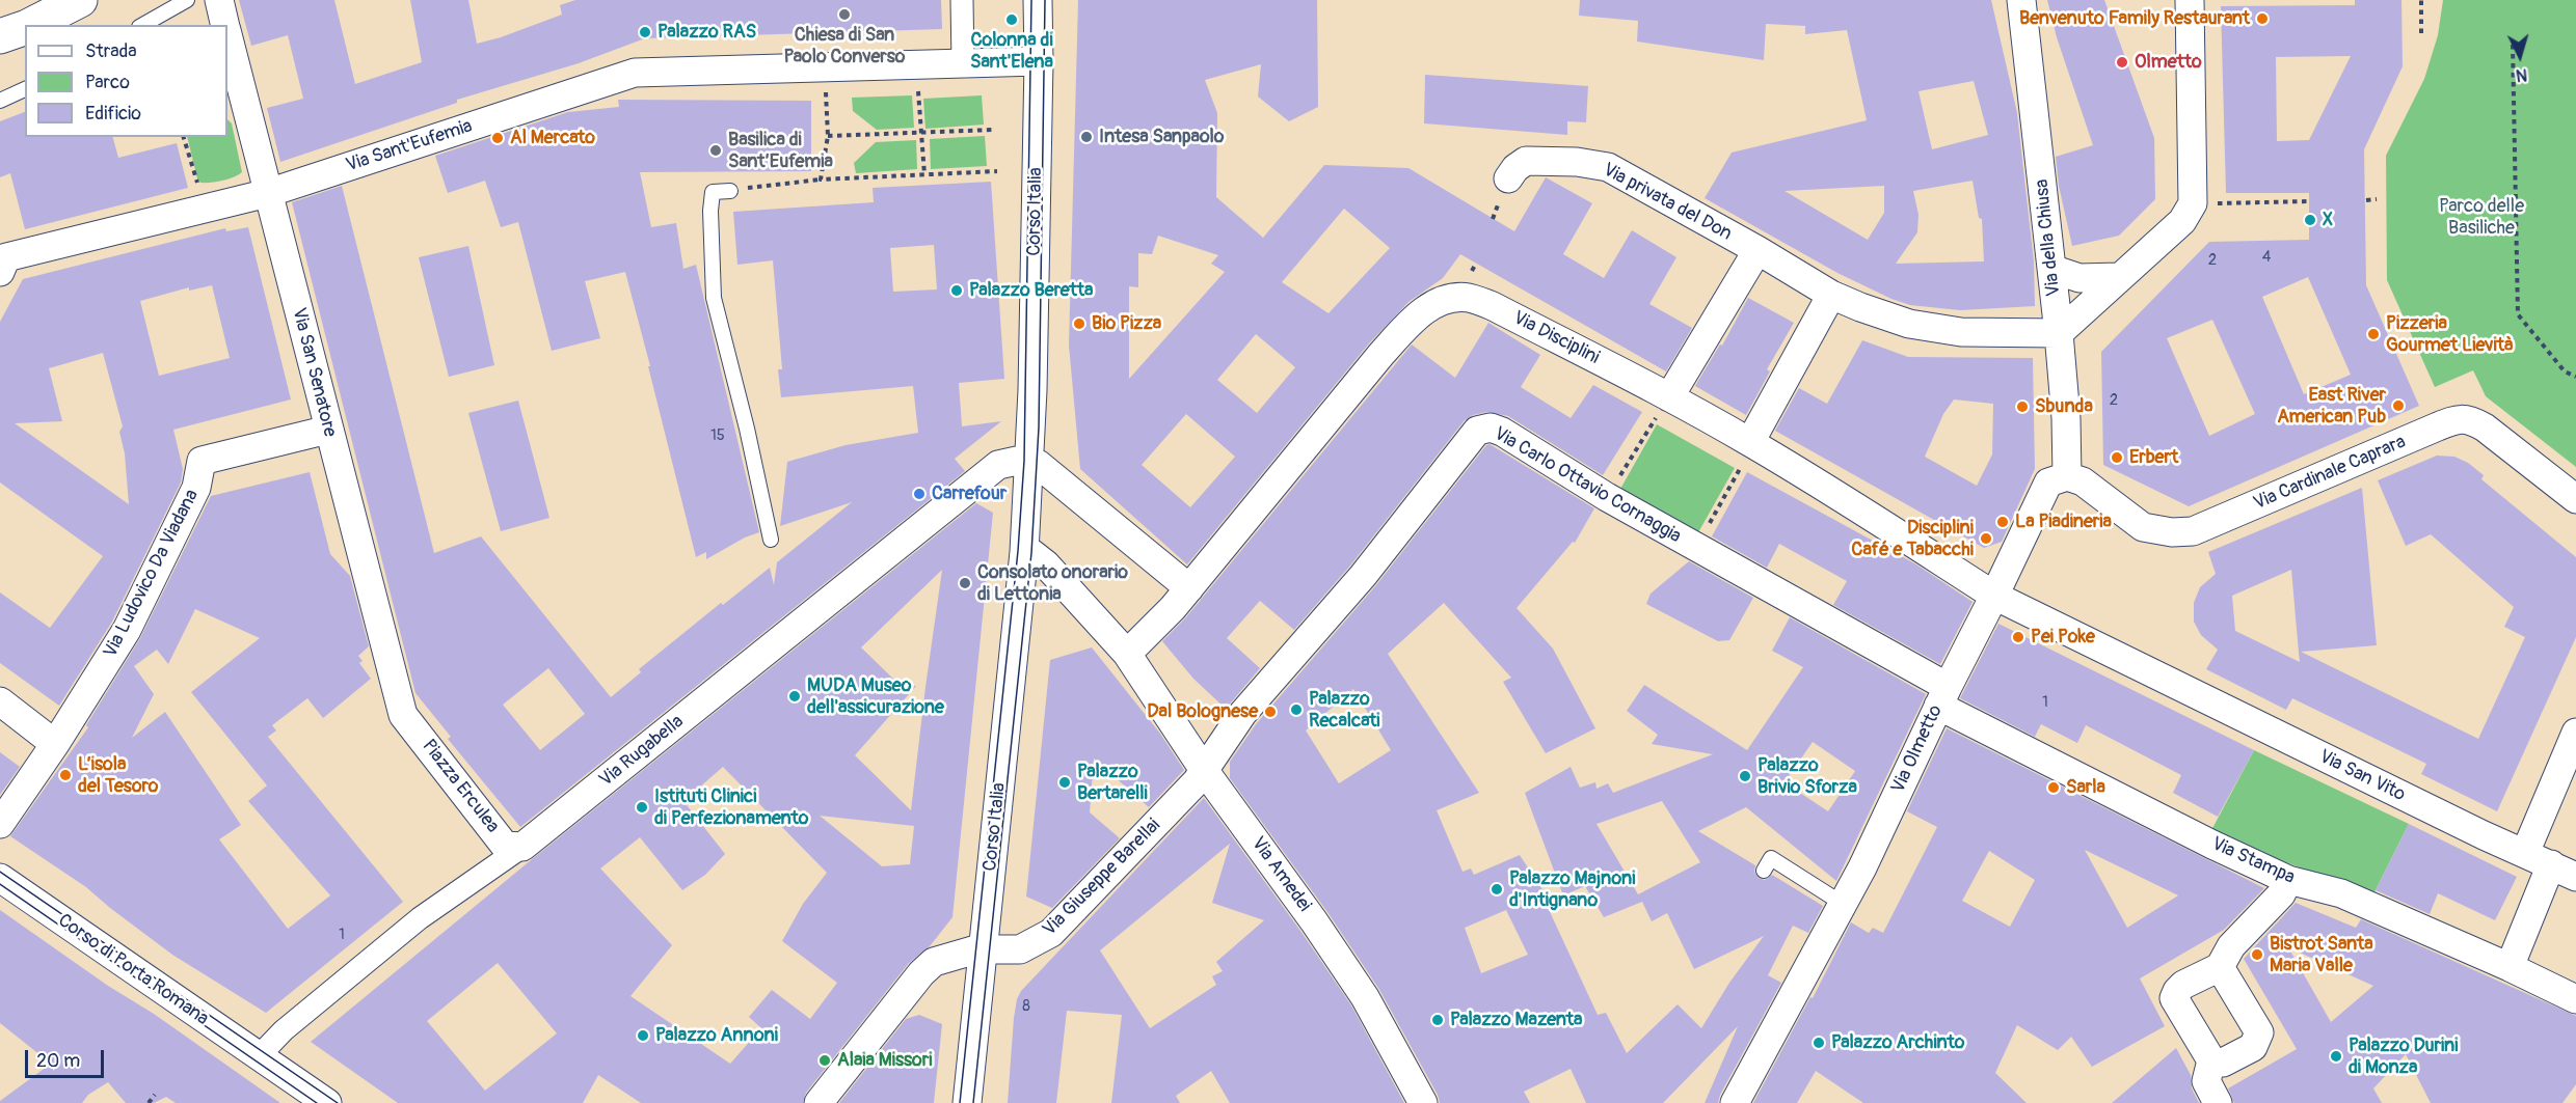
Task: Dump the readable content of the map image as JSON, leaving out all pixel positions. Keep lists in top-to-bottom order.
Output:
{
  "streets": {
    "street": [
      "Via Sant'Eufemia",
      "Via privata del Don",
      "Corso Italia",
      "Via della Chiusa",
      "Via Disciplini",
      "Via San Senatore",
      "Via Cardinale Caprara",
      "Via Carlo Ottavio Cornaggia",
      "Via Ludovico Da Viadana",
      "Via Olmetto",
      "Via Rugabella",
      "Via San Vito",
      "Piazza Erculea",
      "Via Stampa",
      "Via Amedei",
      "Via Giuseppe Barellai",
      "Corso di Porta Romana"
    ]
  },
  "crossings": [
    ["Via Sant'Eufemia", "Corso Italia"],
    ["Via Sant'Eufemia", "Via San Senatore"],
    ["Via privata del Don", "Via della Chiusa"],
    ["Corso Italia", "Via Rugabella"],
    ["Corso Italia", "Via Amedei"],
    ["Corso Italia", "Via Giuseppe Barellai"],
    ["Via della Chiusa", "Via Cardinale Caprara"],
    ["Via della Chiusa", "Via Olmetto"],
    ["Via Disciplini", "Via Olmetto"],
    ["Via Disciplini", "Via San Vito"],
    ["Via Disciplini", "Via Amedei"],
    ["Via San Senatore", "Via Ludovico Da Viadana"],
    ["Via San Senatore", "Piazza Erculea"],
    ["Via Cardinale Caprara", "Via Olmetto"],
    ["Via Carlo Ottavio Cornaggia", "Via Olmetto"],
    ["Via Carlo Ottavio Cornaggia", "Via Stampa"],
    ["Via Carlo Ottavio Cornaggia", "Via Amedei"],
    ["Via Carlo Ottavio Cornaggia", "Via Giuseppe Barellai"],
    ["Via Olmetto", "Via San Vito"],
    ["Via Olmetto", "Via Stampa"],
    ["Via Rugabella", "Piazza Erculea"],
    ["Via Rugabella", "Corso di Porta Romana"],
    ["Via Amedei", "Via Giuseppe Barellai"]
  ],
  "parks": ["Parco delle Basiliche"],
  "places": [
    "Chiesa di San Paolo Converso",
    "Benvenuto Family Restaurant",
    "Colonna di Sant'Elena",
    "Palazzo RAS",
    "Olmetto",
    "Intesa Sanpaolo",
    "Al Mercato",
    "Basilica di Sant’Eufemia",
    "X",
    "Palazzo Beretta",
    "Bio Pizza",
    "Pizzeria Gourmet Lievità",
    "East River American Pub",
    "Sbunda",
    "Erbert",
    "Carrefour",
    "La Piadineria",
    "Disciplini Café e Tabacchi",
    "Consolato onorario di Lettonia",
    "Pei Poke",
    "MUDA Museo dell'assicurazione",
    "Palazzo Recalcati",
    "Dal Bolognese",
    "L’isola del Tesoro",
    "Palazzo Brivio Sforza",
    "Palazzo Bertarelli",
    "Sarla",
    "Istituti Clinici di Perfezionamento",
    "Palazzo Majnoni d'Intignano",
    "Bistrot Santa Maria Valle",
    "Palazzo Mazenta",
    "Palazzo Annoni",
    "Palazzo Archinto",
    "Palazzo Durini di Monza",
    "Alaia Missori"
  ],
  "house_numbers": [
    "4",
    "2",
    "2",
    "15",
    "1",
    "1",
    "8"
  ],
  "legend": ["Strada", "Parco", "Edificio"],
  "scale_bar": "20 m",
  "north": "bottom"
}
